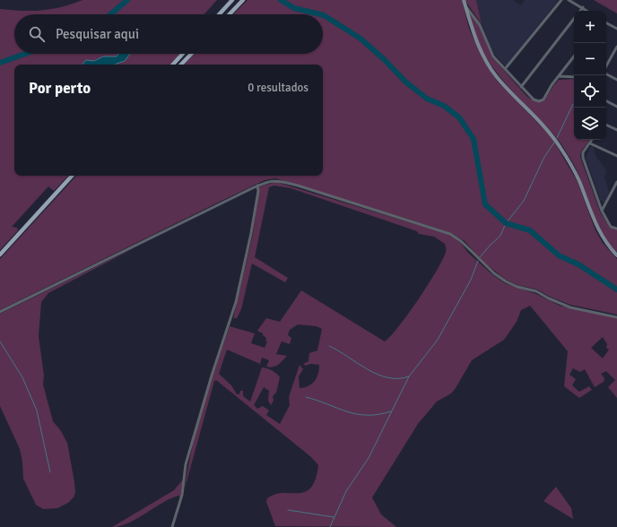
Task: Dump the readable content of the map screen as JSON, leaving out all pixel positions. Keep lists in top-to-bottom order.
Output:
{
  "page": {
    "map_buttons": ["+", "−"],
    "search": "Pesquisar aqui",
    "heading": ["Por perto", "0 resultados"]
  }
}
